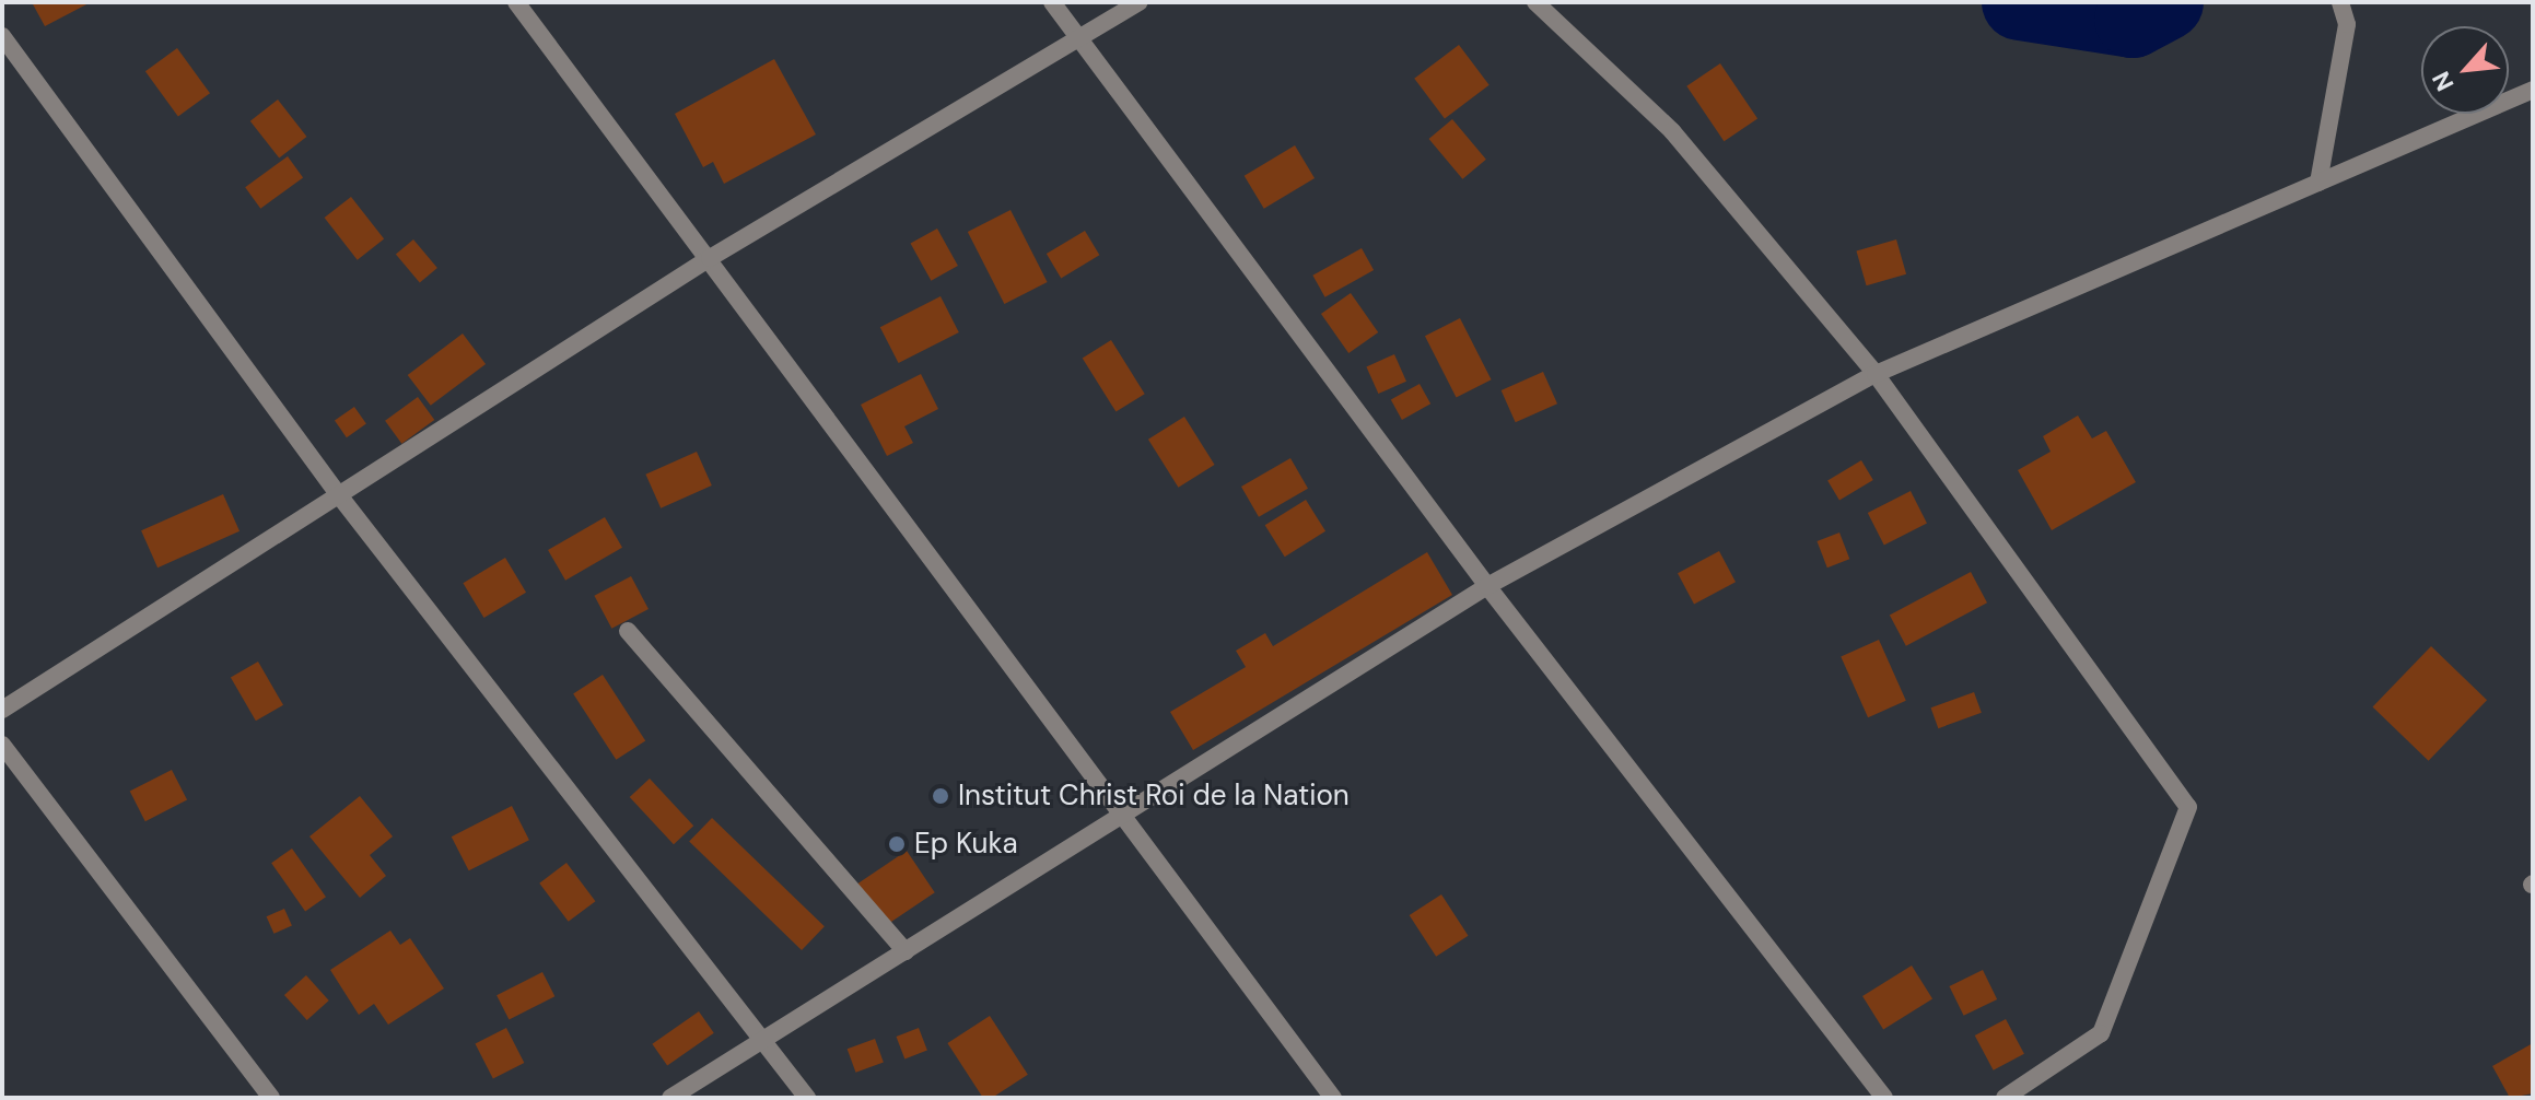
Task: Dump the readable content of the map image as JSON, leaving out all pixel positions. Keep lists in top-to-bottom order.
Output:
{
  "places": ["Institut Christ Roi de la Nation", "Ep Kuka"],
  "north": "bottom left"
}
